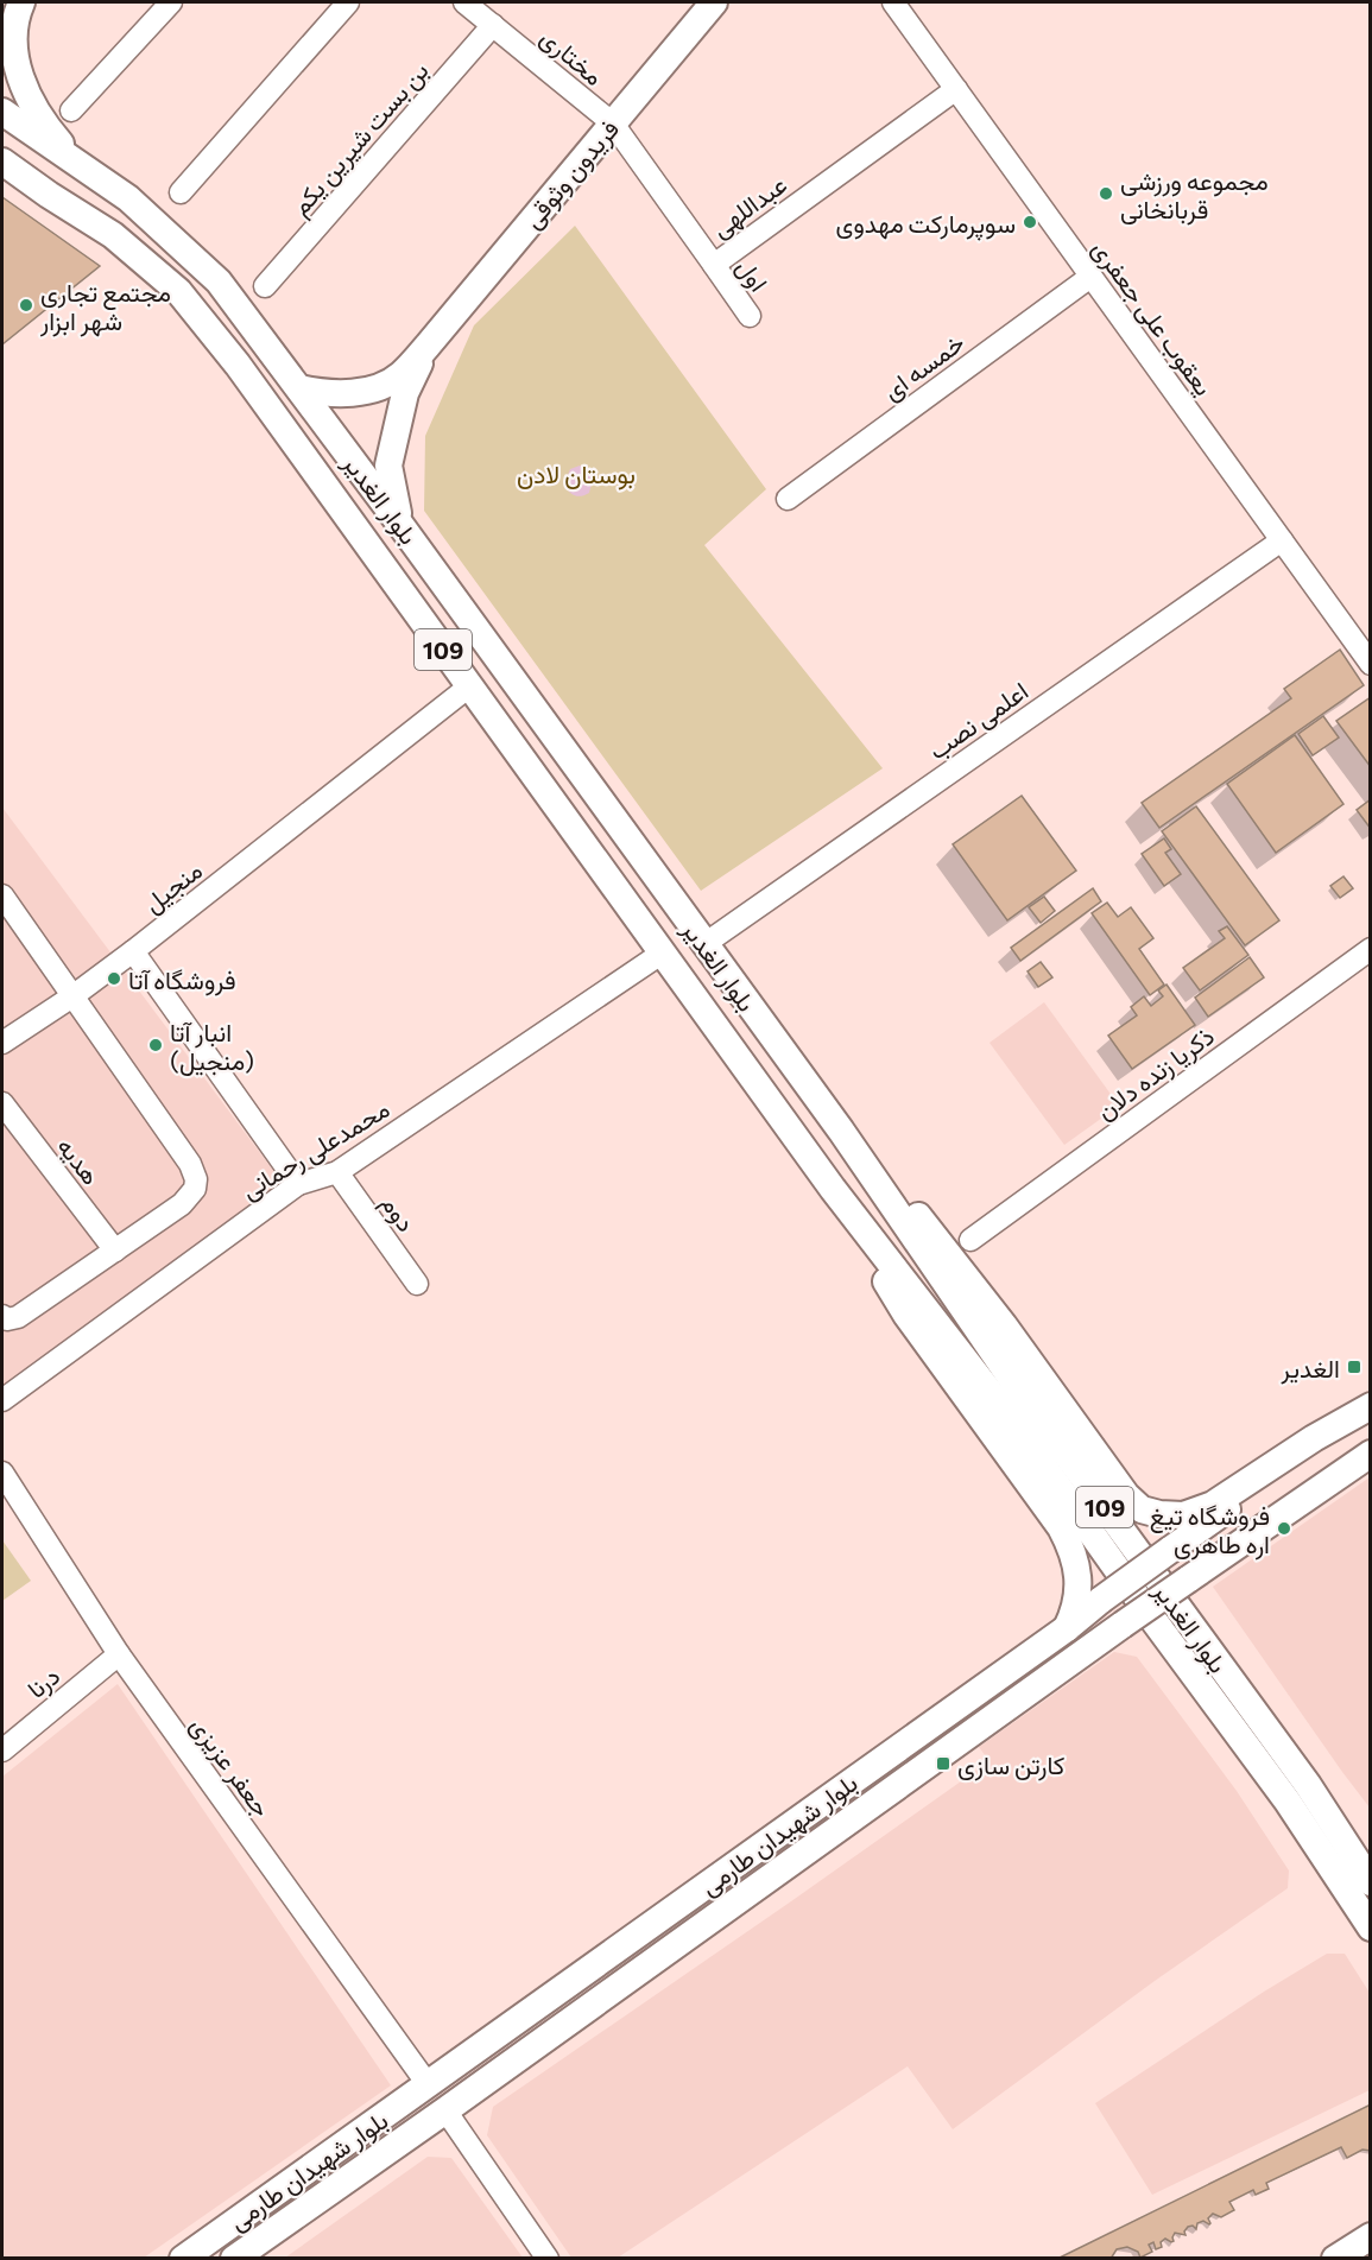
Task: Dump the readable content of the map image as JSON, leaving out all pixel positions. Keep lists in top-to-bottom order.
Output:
{
  "streets": {
    "main road": [
      "فریدون وثوقی",
      "بلوار الغدیر",
      "109",
      "بلوار شهیدان طارمی"
    ],
    "street": [
      "مختاری",
      "بن بست شیرین یکم",
      "عبداللهی",
      "اول",
      "یعقوب علی جعفری",
      "خمسه ای",
      "اعلمی نصب",
      "منجیل",
      "ذکریا زنده دلان",
      "محمدعلی رحمانی",
      "هدیه",
      "دوم",
      "درنا",
      "جعفر عزیزی"
    ]
  },
  "crossings": [
    ["مختاری", "بن بست شیرین یکم"],
    ["مختاری", "فریدون وثوقی"],
    ["مختاری", "عبداللهی"],
    ["فریدون وثوقی", "عبداللهی"],
    ["عبداللهی", "اول"],
    ["عبداللهی", "یعقوب علی جعفری"],
    ["یعقوب علی جعفری", "خمسه ای"],
    ["یعقوب علی جعفری", "اعلمی نصب"],
    ["بلوار الغدیر", "اعلمی نصب"],
    ["بلوار الغدیر", "منجیل"],
    ["بلوار الغدیر", "محمدعلی رحمانی"],
    ["محمدعلی رحمانی", "دوم"],
    ["درنا", "جعفر عزیزی"],
    ["جعفر عزیزی", "بلوار شهیدان طارمی"]
  ],
  "parks": ["بوستان لادن"],
  "places": {
    "other": [
      "مجموعه ورزشی قربانخانی",
      "سوپرمارکت مهدوی",
      "مجتمع تجاری شهر ابزار",
      "فروشگاه آتا",
      "انبار آتا (منجیل)",
      "فروشگاه تیغ اره طاهری"
    ],
    "transit": ["الغدیر", "کارتن سازی"]
  }
}
